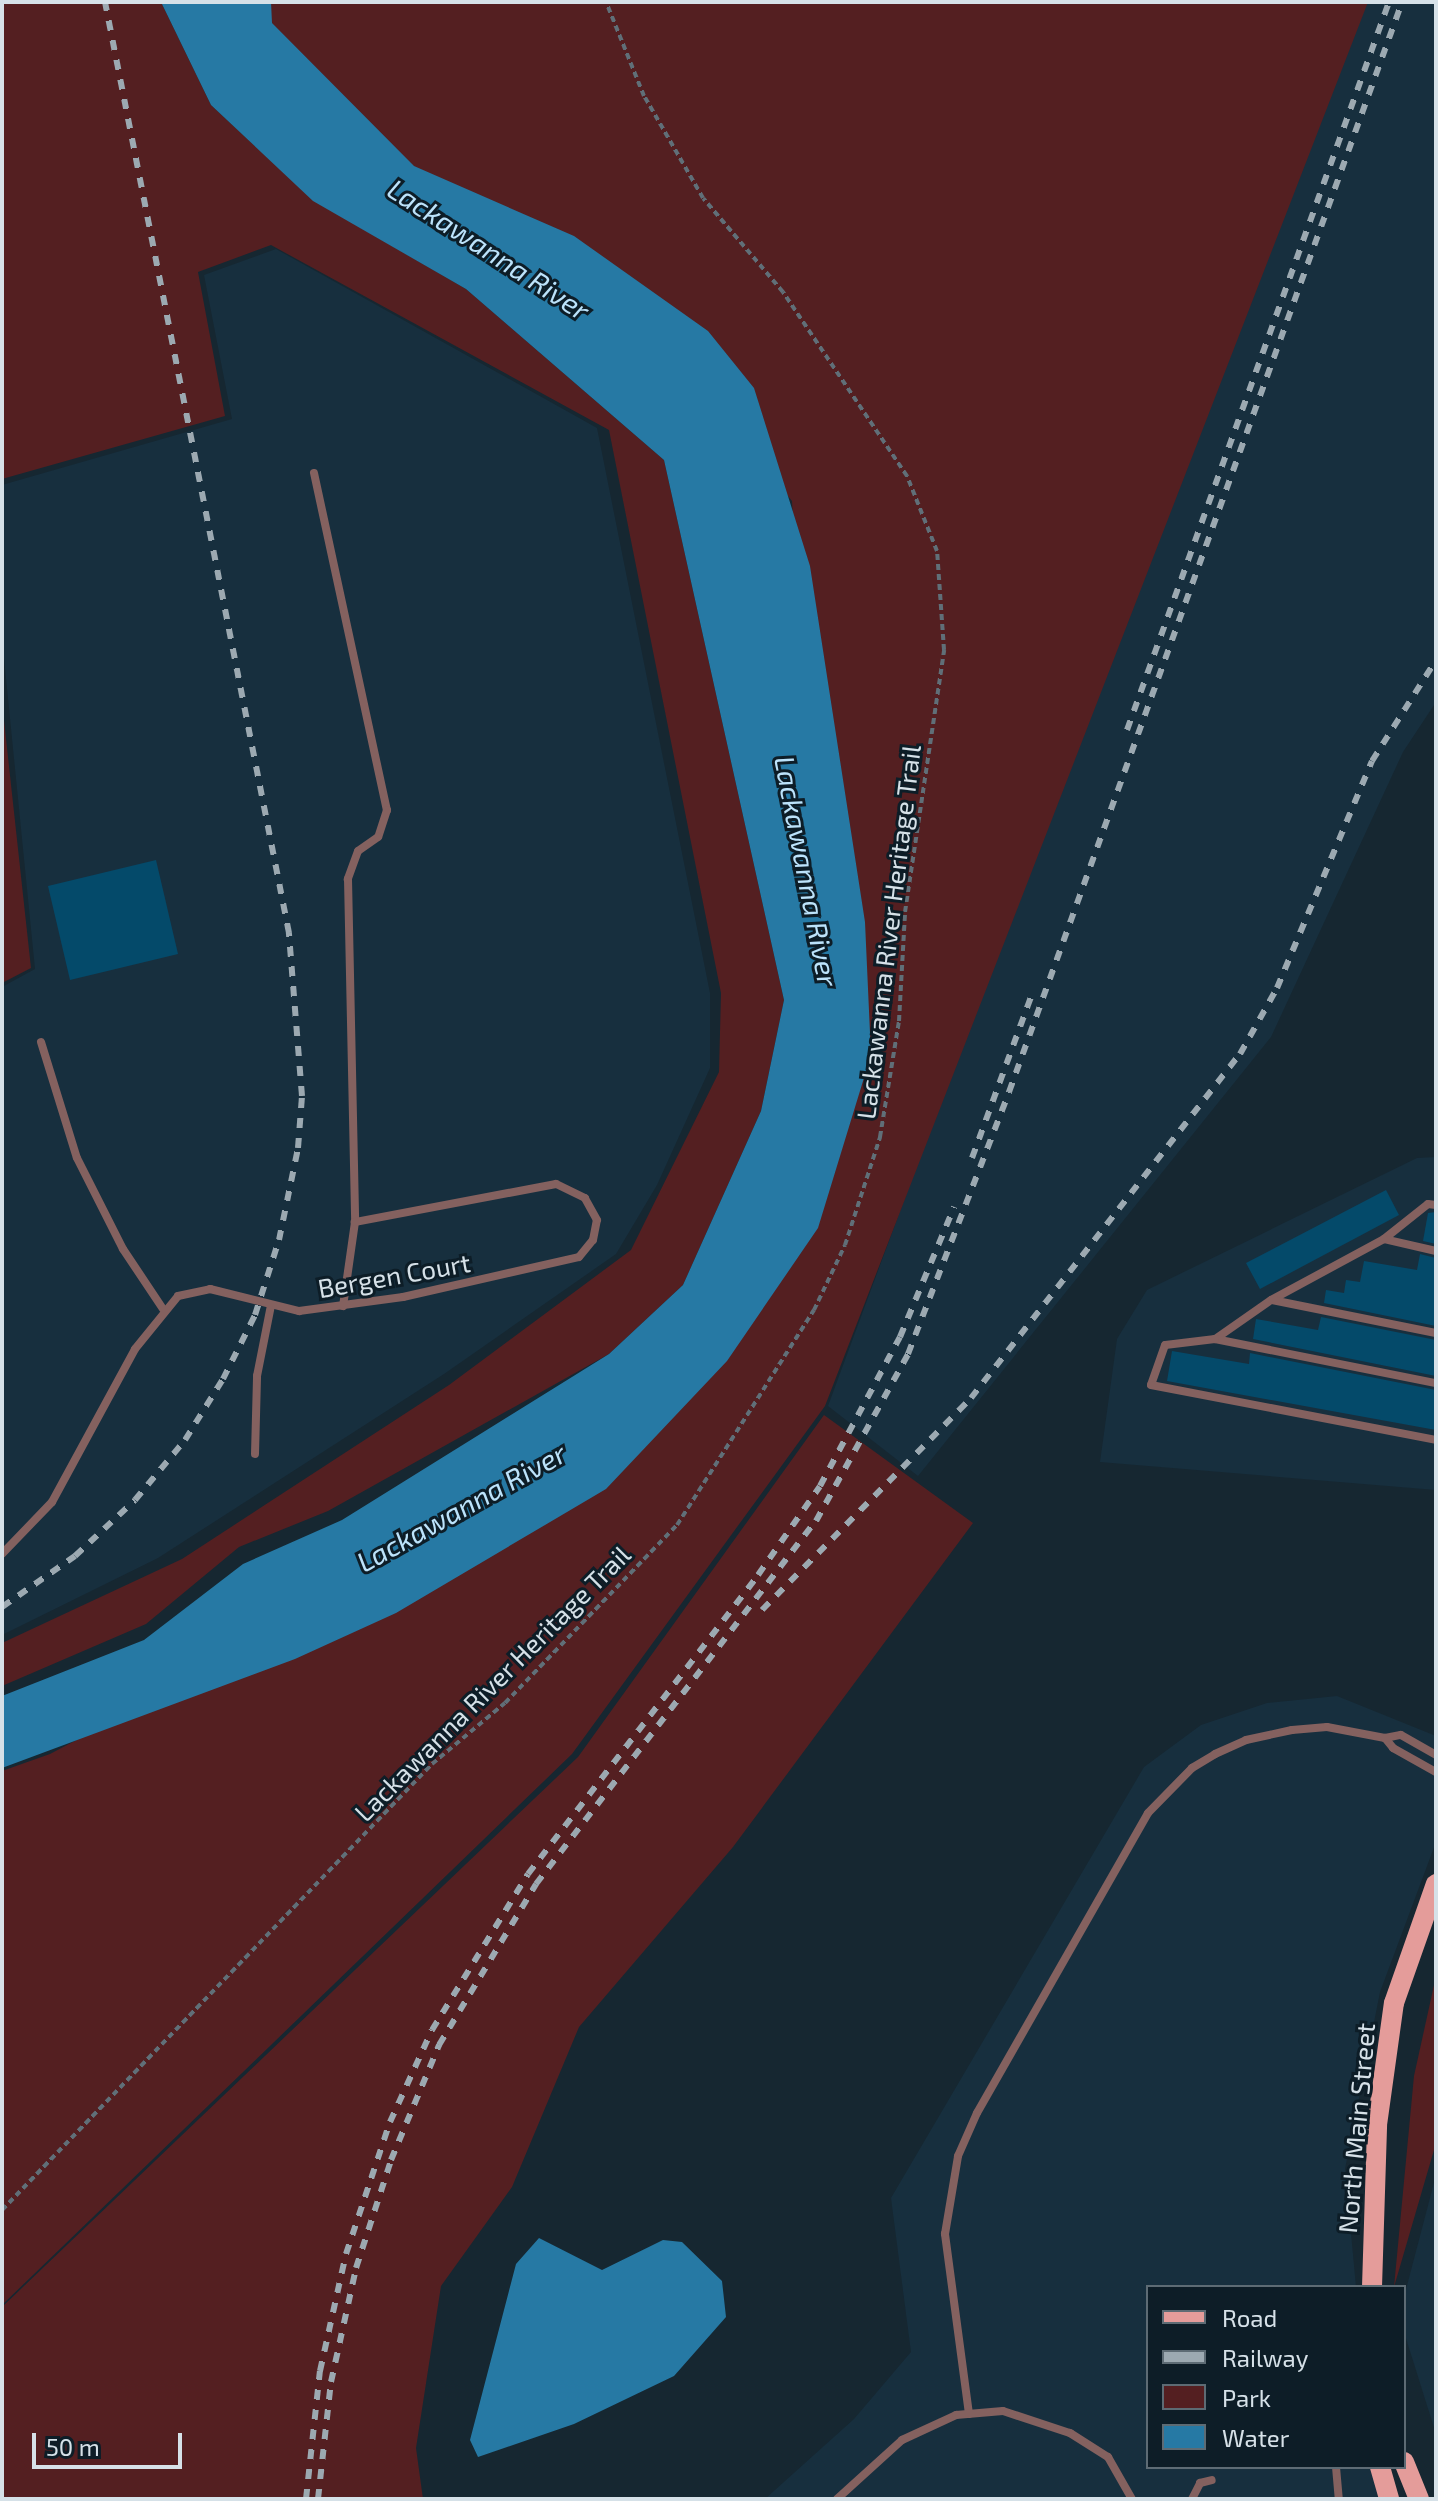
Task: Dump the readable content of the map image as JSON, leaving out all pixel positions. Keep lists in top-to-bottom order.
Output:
{
  "streets": {
    "main road": ["North Main Street"],
    "lane": ["Bergen Court"],
    "path": ["Lackawanna River Heritage Trail"]
  },
  "water": ["Lackawanna River"],
  "legend": [
    "Road",
    "Railway",
    "Park",
    "Water"
  ],
  "scale_bar": "50 m"
}
